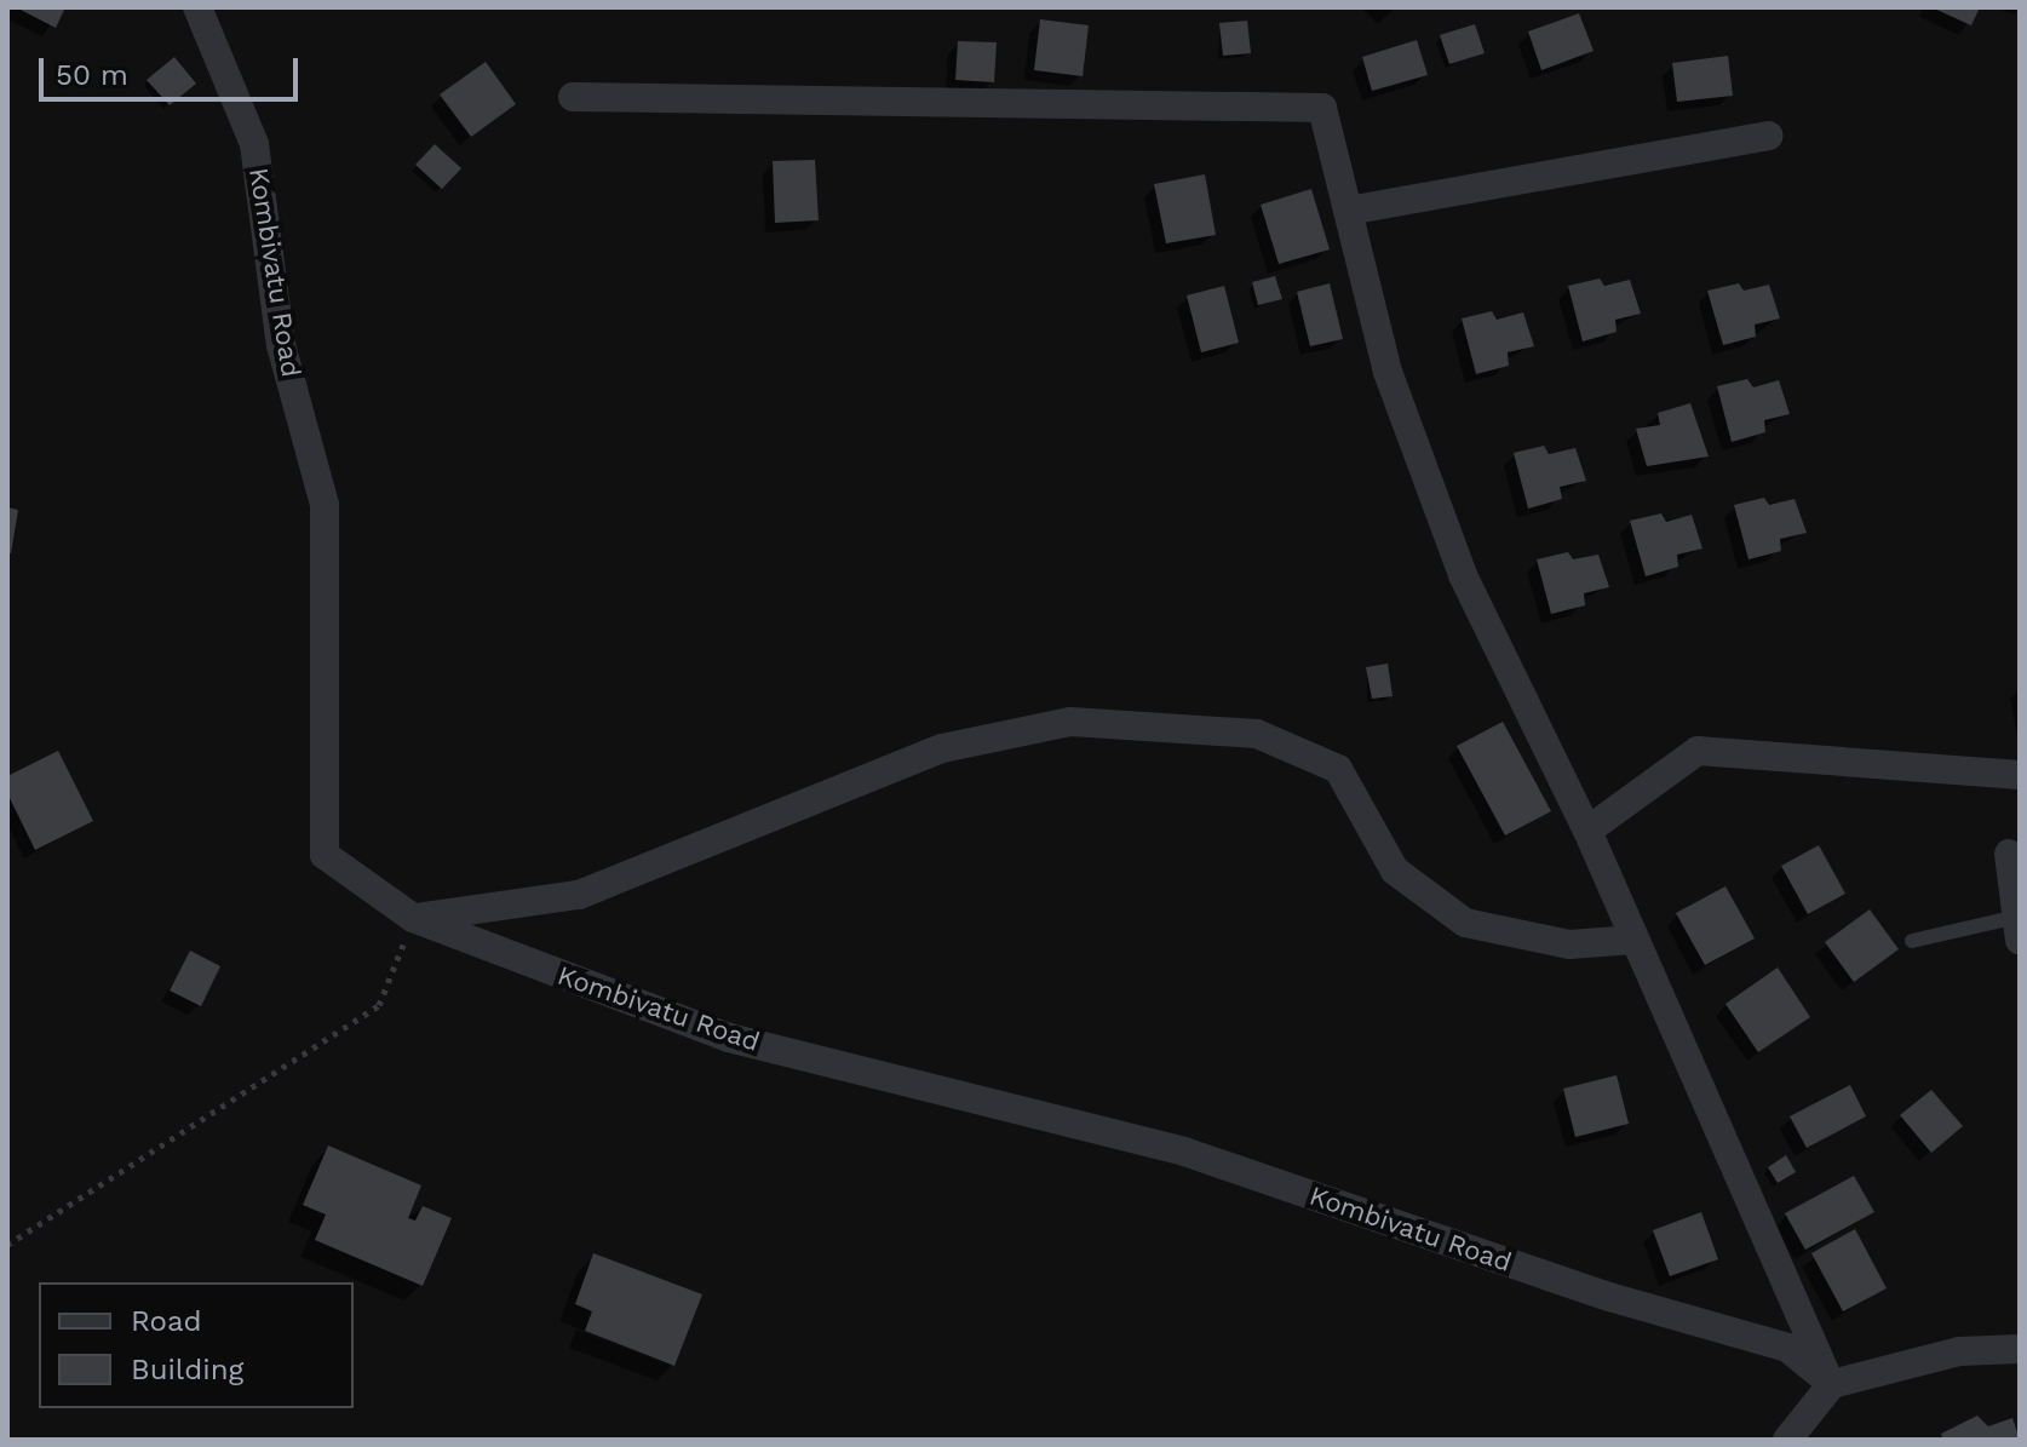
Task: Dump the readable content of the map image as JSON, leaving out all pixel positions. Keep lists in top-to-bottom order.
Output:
{
  "streets": {
    "street": ["Kombivatu Road"]
  },
  "legend": ["Road", "Building"],
  "scale_bar": "50 m"
}
